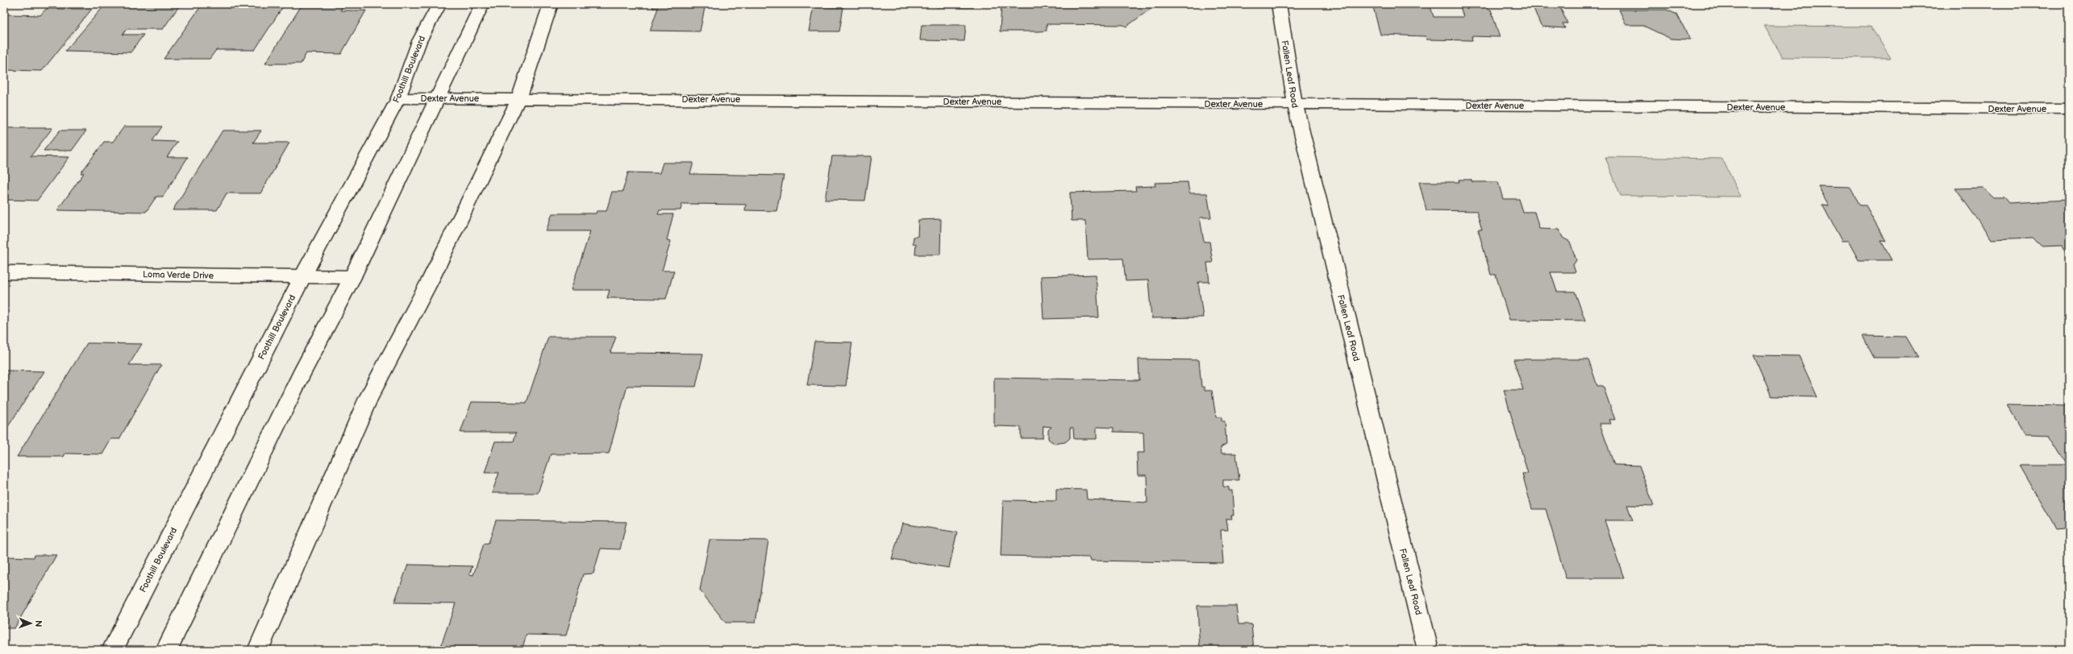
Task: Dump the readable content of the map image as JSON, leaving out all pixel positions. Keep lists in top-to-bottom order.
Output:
{
  "streets": {
    "street": [
      "Foothill Boulevard",
      "Fallen Leaf Road",
      "Dexter Avenue",
      "Loma Verde Drive"
    ]
  },
  "crossings": [
    ["Foothill Boulevard", "Dexter Avenue"],
    ["Foothill Boulevard", "Loma Verde Drive"],
    ["Fallen Leaf Road", "Dexter Avenue"]
  ],
  "north": "right"
}
